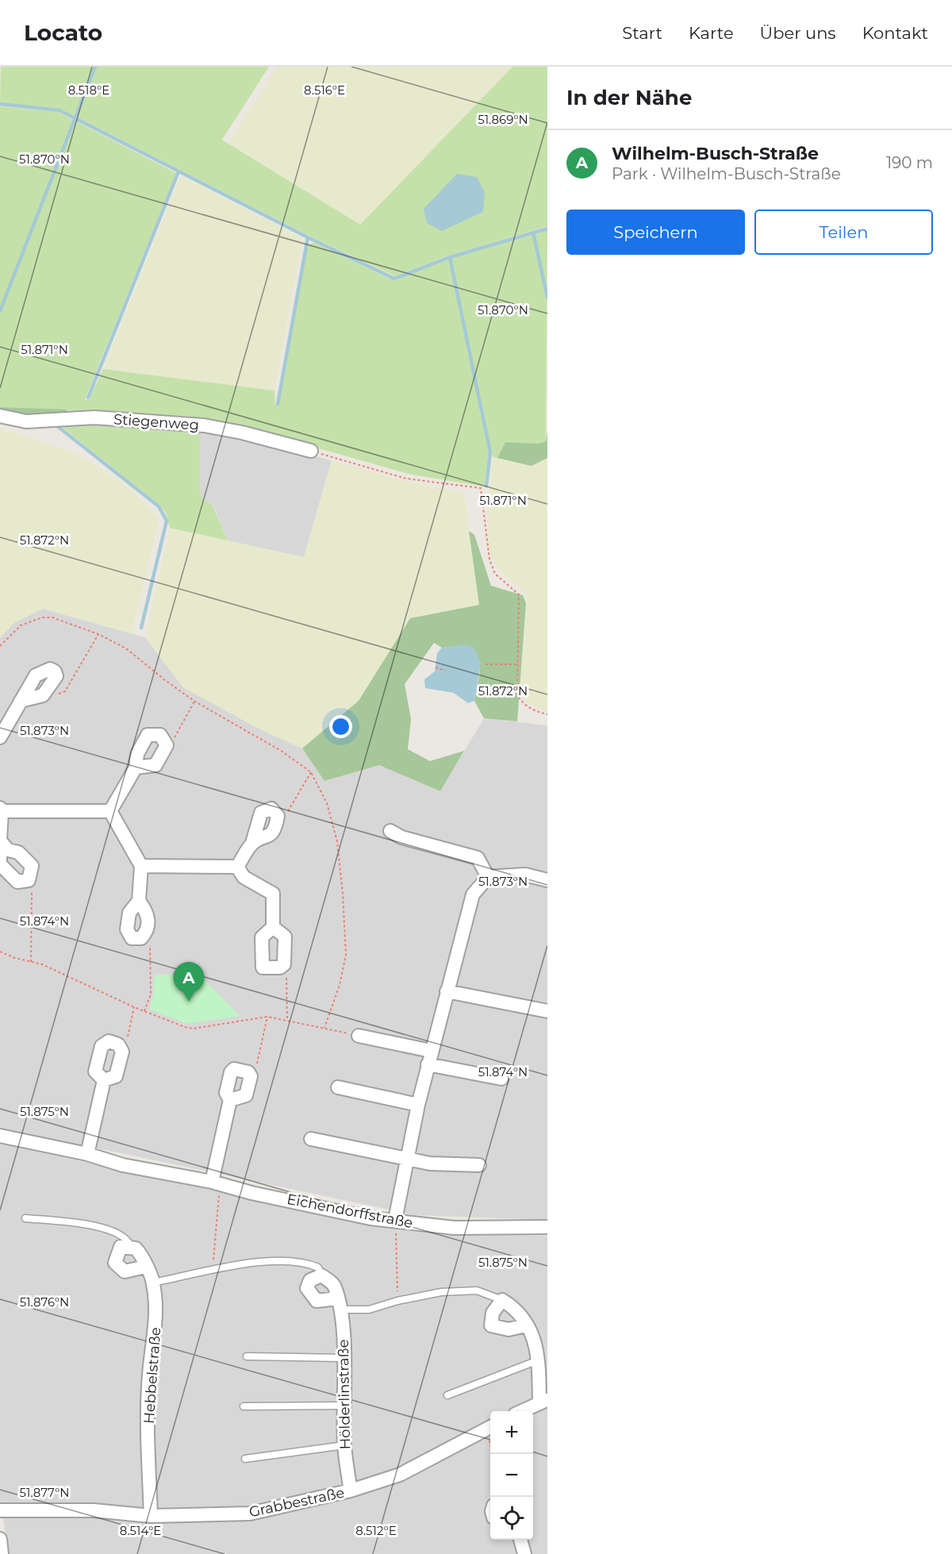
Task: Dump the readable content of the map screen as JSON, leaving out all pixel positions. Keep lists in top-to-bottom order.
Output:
{
  "streets": {
    "street": [
      "Stiegenweg",
      "Eichendorffstraße",
      "Hebbelstraße",
      "Hölderlinstraße",
      "Grabbestraße"
    ]
  },
  "crossings": [
    ["Hebbelstraße", "Hölderlinstraße"],
    ["Hebbelstraße", "Grabbestraße"],
    ["Hölderlinstraße", "Grabbestraße"]
  ],
  "page": {
    "header": "Locato",
    "nav": [
      "Start",
      "Karte",
      "Über uns",
      "Kontakt"
    ],
    "heading": "In der Nähe",
    "list": [
      {
        "mark": "A",
        "name": "Wilhelm-Busch-Straße",
        "note": "Park · Wilhelm-Busch-Straße",
        "value": "190 m"
      }
    ],
    "buttons": ["Speichern", "Teilen"],
    "pins": "A",
    "map_buttons": ["+", "−"]
  },
  "coordinates": [
    "8.518°E",
    "8.516°E",
    "51.869°N",
    "51.870°N",
    "51.871°N",
    "51.872°N",
    "51.873°N",
    "51.874°N",
    "51.875°N",
    "51.876°N",
    "51.877°N",
    "8.514°E",
    "8.512°E"
  ]
}
